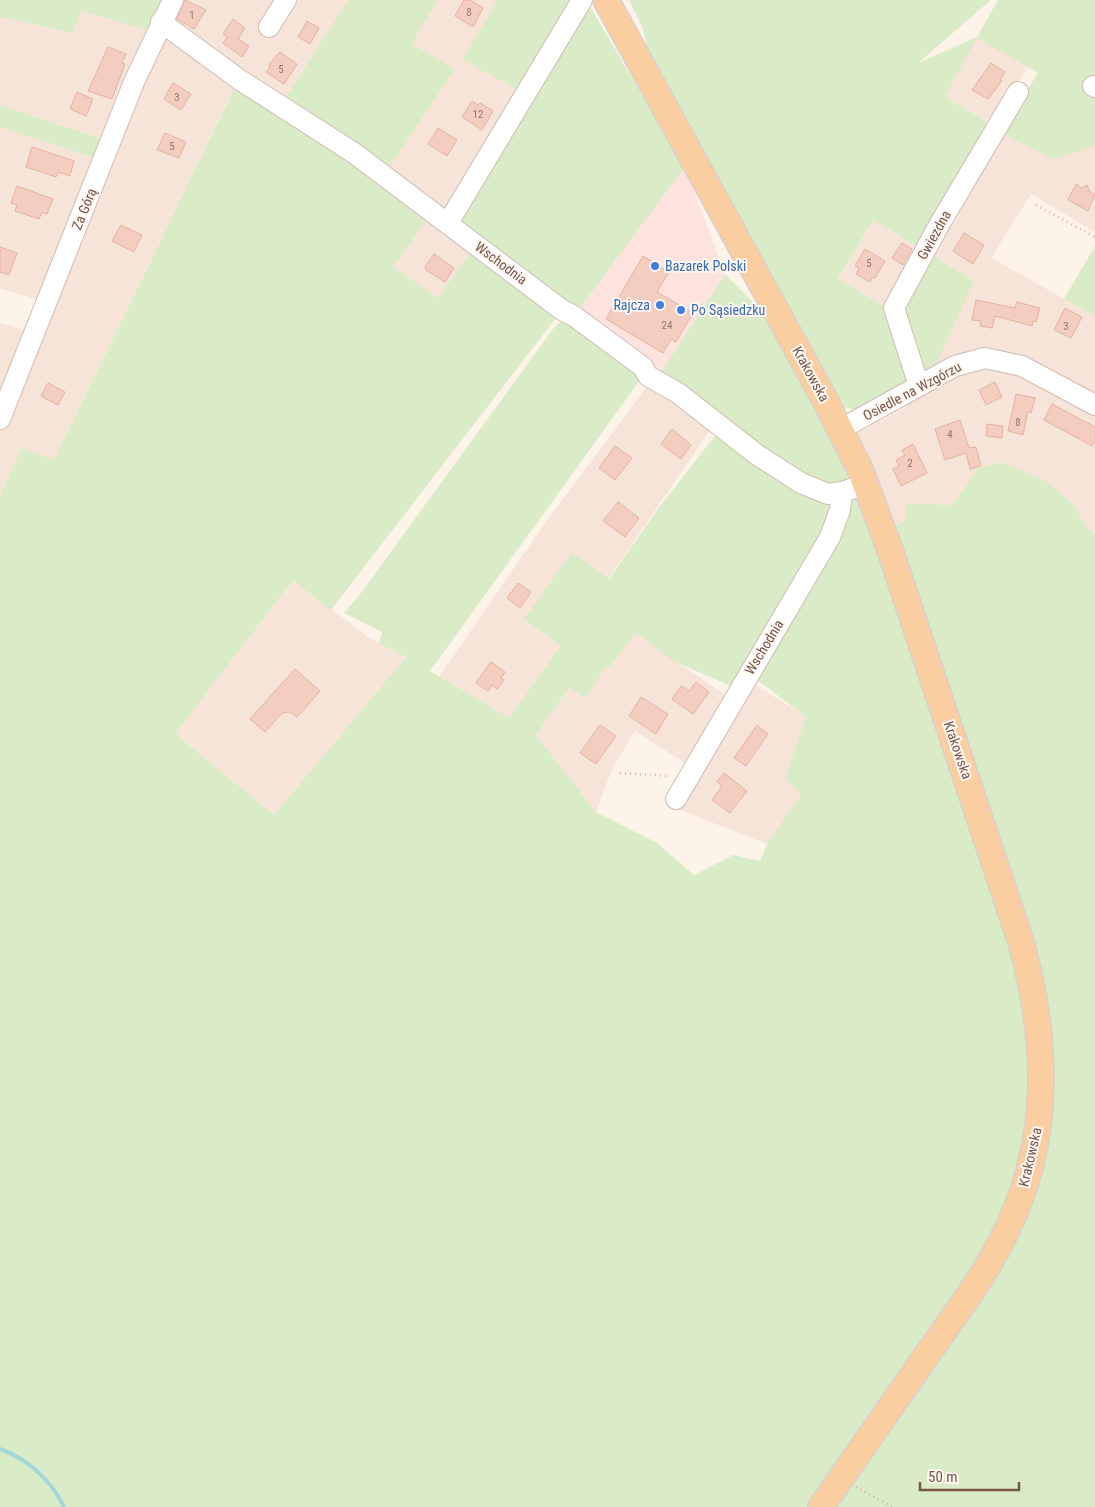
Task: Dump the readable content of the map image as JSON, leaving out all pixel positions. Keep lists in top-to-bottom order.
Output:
{
  "streets": {
    "main road": ["Krakowska"],
    "street": [
      "Za Górą",
      "Gwiezdna",
      "Wschodnia",
      "Osiedle na Wzgórzu"
    ]
  },
  "crossings": [
    ["Za Górą", "Wschodnia"],
    ["Gwiezdna", "Osiedle na Wzgórzu"],
    ["Wschodnia", "Krakowska"],
    ["Krakowska", "Osiedle na Wzgórzu"]
  ],
  "places": ["Bazarek Polski", "Rajcza", "Po Sąsiedzku"],
  "house_numbers": [
    "8",
    "1",
    "5",
    "3",
    "12",
    "5",
    "5",
    "24",
    "3",
    "8",
    "4",
    "2"
  ],
  "scale_bar": "50 m"
}
